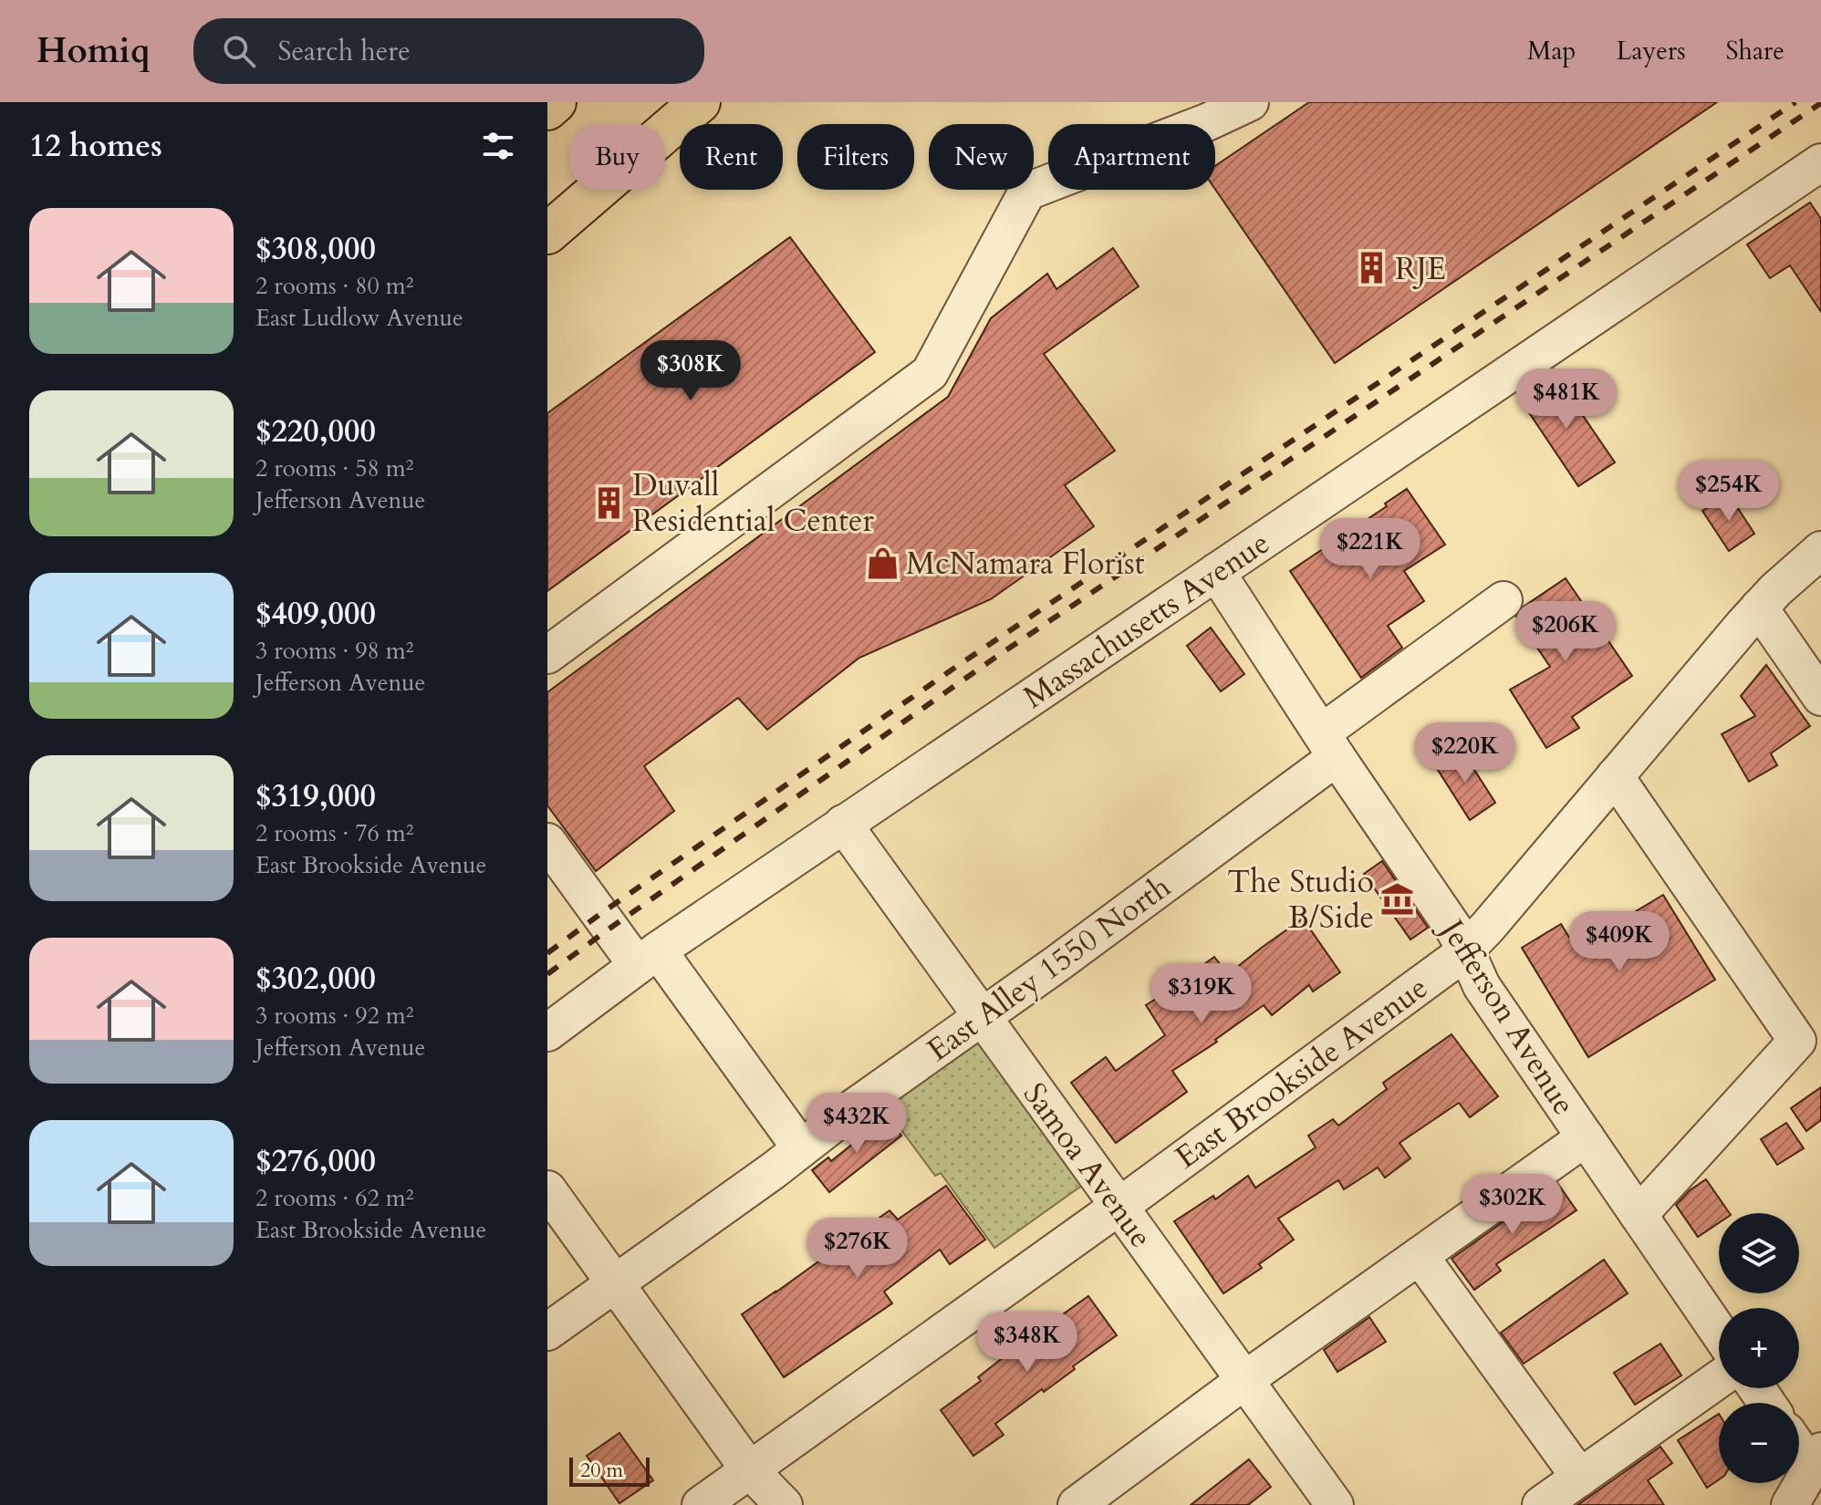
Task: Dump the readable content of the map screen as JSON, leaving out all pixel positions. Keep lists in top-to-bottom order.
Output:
{
  "streets": {
    "street": [
      "Massachusetts Avenue",
      "East Alley 1550 North",
      "Jefferson Avenue",
      "East Brookside Avenue",
      "Samoa Avenue"
    ]
  },
  "crossings": [
    ["Massachusetts Avenue", "Jefferson Avenue"],
    ["Massachusetts Avenue", "Samoa Avenue"],
    ["East Alley 1550 North", "Jefferson Avenue"],
    ["East Alley 1550 North", "Samoa Avenue"],
    ["Jefferson Avenue", "East Brookside Avenue"],
    ["East Brookside Avenue", "Samoa Avenue"]
  ],
  "places": {
    "building": ["RJE", "Duvall Residential Center"],
    "shop": ["McNamara Florist"],
    "museum": ["The Studio B/Side"]
  },
  "scale_bar": "20 m",
  "page": {
    "header": "Homiq",
    "search": "Search here",
    "nav": ["Map", "Layers", "Share"],
    "heading": "12 homes",
    "chip": [
      "Buy",
      "Rent",
      "Filters",
      "New",
      "Apartment"
    ],
    "list": [
      {
        "name": "$308,000",
        "note": "2 rooms · 80 m² · East Ludlow Avenue"
      },
      {
        "name": "$220,000",
        "note": "2 rooms · 58 m² · Jefferson Avenue"
      },
      {
        "name": "$409,000",
        "note": "3 rooms · 98 m² · Jefferson Avenue"
      },
      {
        "name": "$319,000",
        "note": "2 rooms · 76 m² · East Brookside Avenue"
      },
      {
        "name": "$302,000",
        "note": "3 rooms · 92 m² · Jefferson Avenue"
      },
      {
        "name": "$276,000",
        "note": "2 rooms · 62 m² · East Brookside Avenue"
      }
    ],
    "price": [
      "$308K",
      "$481K",
      "$254K",
      "$221K",
      "$206K",
      "$220K",
      "$409K",
      "$319K",
      "$432K",
      "$302K",
      "$276K",
      "$348K"
    ],
    "map_buttons": ["+", "−"],
    "scale": "20 m"
  }
}
